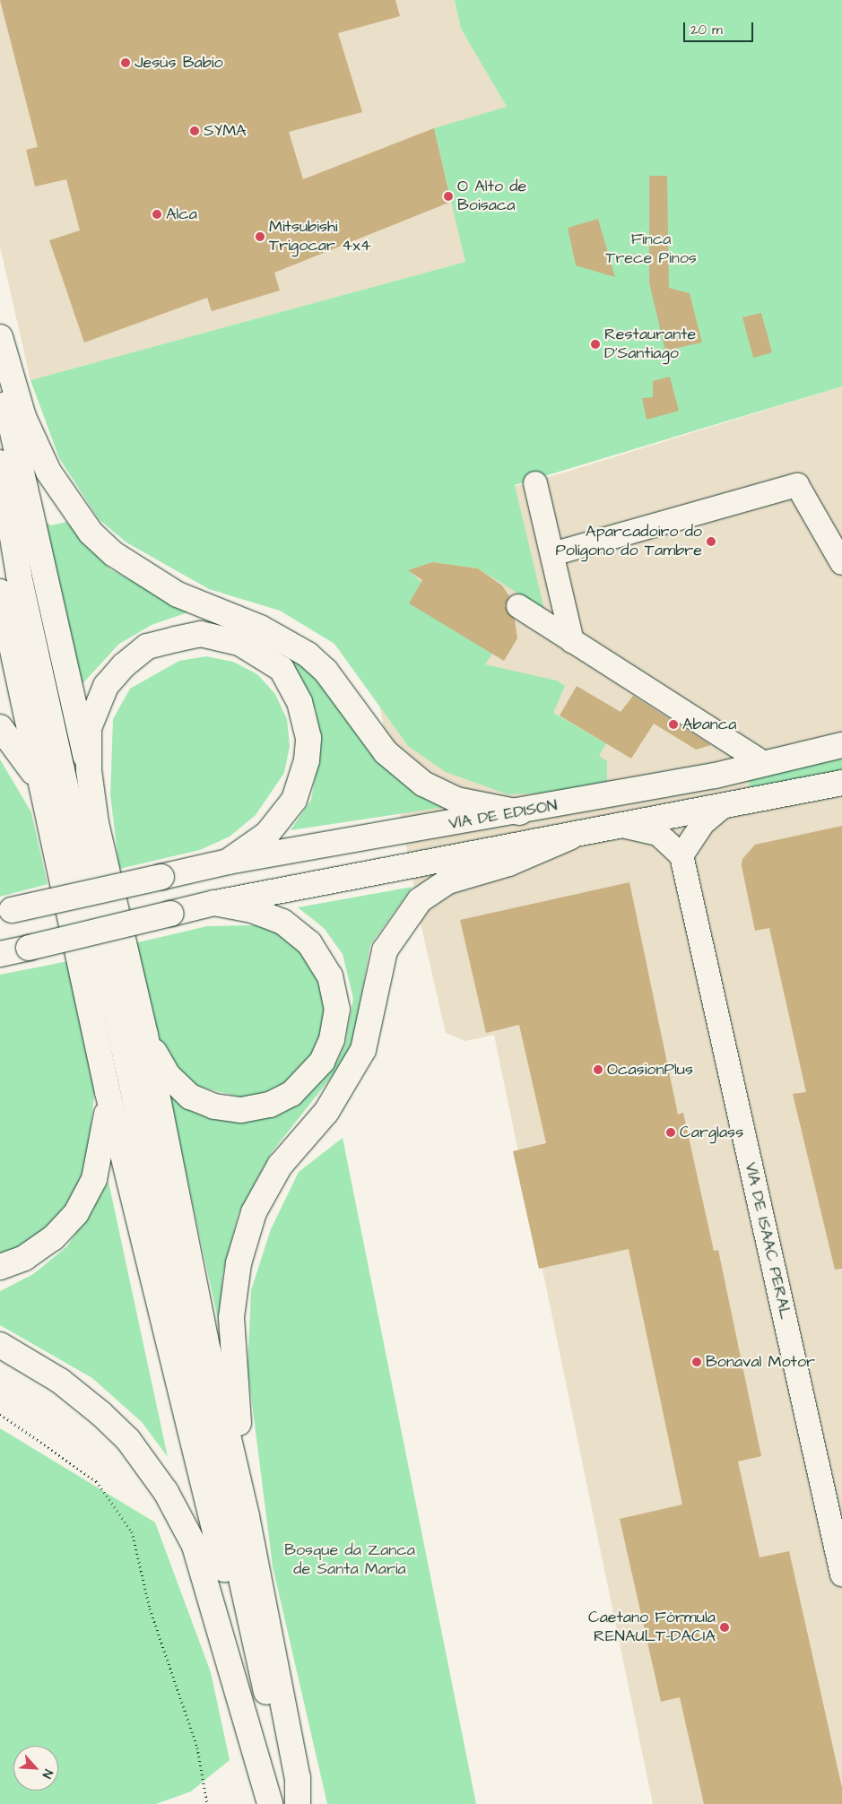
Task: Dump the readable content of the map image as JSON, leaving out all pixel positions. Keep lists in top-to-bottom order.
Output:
{
  "streets": {
    "main road": ["VÍA DE EDISON"],
    "street": ["VÍA DE ISAAC PERAL"]
  },
  "parks": ["Finca Trece Pinos", "Bosque da Zanca de Santa María"],
  "places": [
    "Jesús Babío",
    "SYMA",
    "O Alto de Boisaca",
    "Alca",
    "Mitsubishi Trigocar 4x4",
    "Restaurante D'Santiago",
    "Aparcadoiro do Polígono do Tambre",
    "Abanca",
    "OcasionPlus",
    "Carglass",
    "Bonaval Motor",
    "Caetano Fórmula RENAULT-DACIA"
  ],
  "scale_bar": "20 m",
  "north": "bottom right"
}
